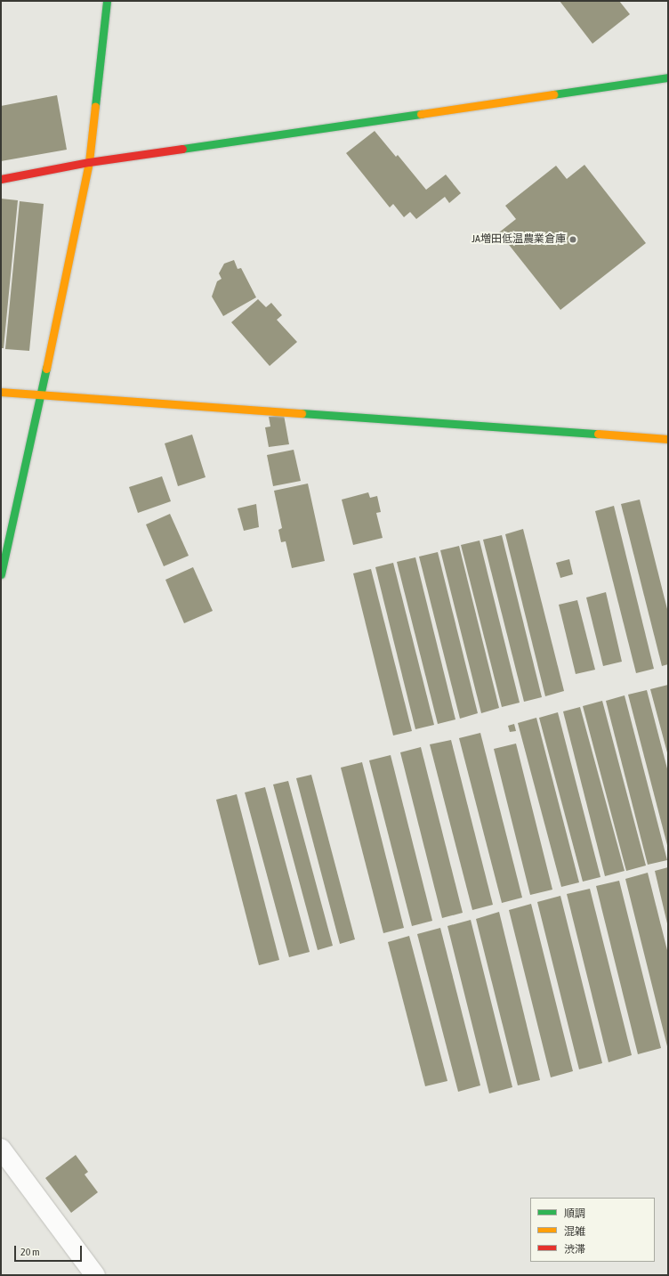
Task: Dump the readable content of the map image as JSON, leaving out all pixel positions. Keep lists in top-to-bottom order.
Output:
{
  "places": ["JA増田低温農業倉庫"],
  "legend": ["順調", "混雑", "渋滞"],
  "scale_bar": "20 m"
}
